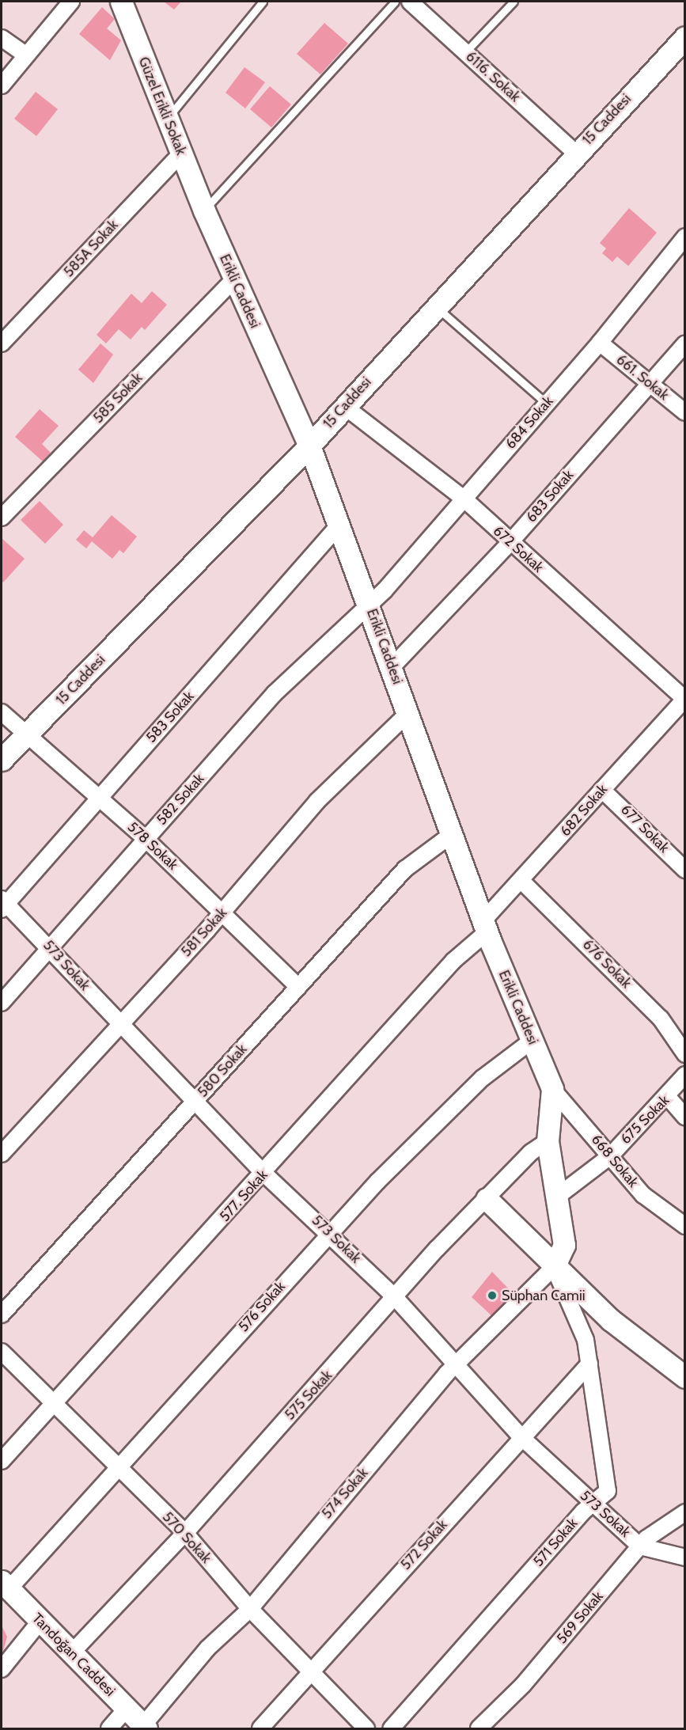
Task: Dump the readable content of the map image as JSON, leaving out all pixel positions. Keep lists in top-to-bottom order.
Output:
{
  "streets": {
    "street": [
      "6116. Sokak",
      "Güzel Erikli Sokak",
      "15 Caddesi",
      "585A Sokak",
      "Erikli Caddesi",
      "661. Sokak",
      "585 Sokak",
      "684 Sokak",
      "683 Sokak",
      "672 Sokak",
      "583 Sokak",
      "582 Sokak",
      "682 Sokak",
      "677 Sokak",
      "578 Sokak",
      "581 Sokak",
      "676 Sokak",
      "573 Sokak",
      "580 Sokak",
      "675 Sokak",
      "668 Sokak",
      "577. Sokak",
      "576 Sokak",
      "575 Sokak",
      "574 Sokak",
      "570 Sokak",
      "571 Sokak",
      "572 Sokak",
      "569 Sokak",
      "Tandoğan Caddesi"
    ]
  },
  "crossings": [
    ["6116. Sokak", "15 Caddesi"],
    ["Güzel Erikli Sokak", "585A Sokak"],
    ["Güzel Erikli Sokak", "Erikli Caddesi"],
    ["15 Caddesi", "Erikli Caddesi"],
    ["15 Caddesi", "672 Sokak"],
    ["15 Caddesi", "578 Sokak"],
    ["Erikli Caddesi", "585 Sokak"],
    ["Erikli Caddesi", "684 Sokak"],
    ["Erikli Caddesi", "683 Sokak"],
    ["Erikli Caddesi", "583 Sokak"],
    ["Erikli Caddesi", "582 Sokak"],
    ["Erikli Caddesi", "682 Sokak"],
    ["Erikli Caddesi", "581 Sokak"],
    ["Erikli Caddesi", "580 Sokak"],
    ["Erikli Caddesi", "668 Sokak"],
    ["Erikli Caddesi", "577. Sokak"],
    ["Erikli Caddesi", "576 Sokak"],
    ["661. Sokak", "684 Sokak"],
    ["661. Sokak", "683 Sokak"],
    ["684 Sokak", "672 Sokak"],
    ["684 Sokak", "582 Sokak"],
    ["683 Sokak", "672 Sokak"],
    ["672 Sokak", "682 Sokak"],
    ["583 Sokak", "578 Sokak"],
    ["583 Sokak", "573 Sokak"],
    ["582 Sokak", "578 Sokak"],
    ["582 Sokak", "573 Sokak"],
    ["682 Sokak", "677 Sokak"],
    ["682 Sokak", "676 Sokak"],
    ["682 Sokak", "577. Sokak"],
    ["578 Sokak", "581 Sokak"],
    ["578 Sokak", "580 Sokak"],
    ["581 Sokak", "573 Sokak"],
    ["573 Sokak", "580 Sokak"],
    ["573 Sokak", "577. Sokak"],
    ["573 Sokak", "576 Sokak"],
    ["573 Sokak", "575 Sokak"],
    ["573 Sokak", "574 Sokak"],
    ["573 Sokak", "571 Sokak"],
    ["573 Sokak", "572 Sokak"],
    ["573 Sokak", "569 Sokak"],
    ["675 Sokak", "668 Sokak"],
    ["577. Sokak", "570 Sokak"],
    ["576 Sokak", "570 Sokak"],
    ["576 Sokak", "Tandoğan Caddesi"],
    ["575 Sokak", "570 Sokak"],
    ["575 Sokak", "Tandoğan Caddesi"],
    ["574 Sokak", "570 Sokak"],
    ["574 Sokak", "571 Sokak"],
    ["574 Sokak", "Tandoğan Caddesi"],
    ["570 Sokak", "572 Sokak"],
    ["571 Sokak", "572 Sokak"]
  ],
  "places": ["Süphan Camii"]
}
